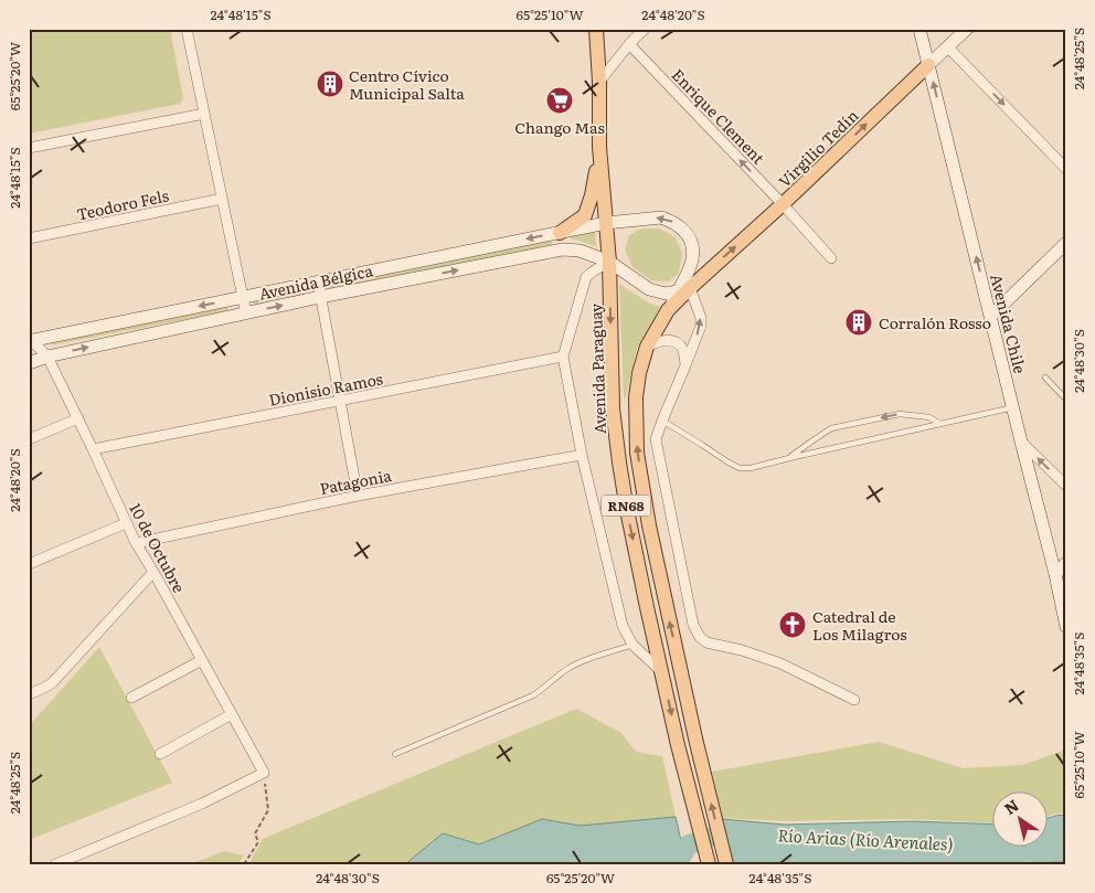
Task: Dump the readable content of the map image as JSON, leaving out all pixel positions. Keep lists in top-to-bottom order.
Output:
{
  "streets": {
    "main road": [
      "Virgilio Tedín",
      "Avenida Bélgica",
      "Avenida Chile",
      "Avenida Paraguay",
      "RN68"
    ],
    "street": [
      "Enrique Clement",
      "Teodoro Fels",
      "Dionisio Ramos",
      "Patagonia",
      "10 de Octubre"
    ]
  },
  "crossings": [
    ["Enrique Clement", "Virgilio Tedín"],
    ["Virgilio Tedín", "Avenida Bélgica"],
    ["Virgilio Tedín", "Avenida Chile"],
    ["Virgilio Tedín", "Avenida Paraguay"],
    ["Virgilio Tedín", "RN68"],
    ["Avenida Bélgica", "Avenida Paraguay"],
    ["Avenida Bélgica", "RN68"],
    ["Avenida Bélgica", "10 de Octubre"],
    ["Avenida Paraguay", "RN68"],
    ["Dionisio Ramos", "10 de Octubre"],
    ["Patagonia", "10 de Octubre"]
  ],
  "one_way": ["Enrique Clement", "Virgilio Tedín", "Avenida Chile"],
  "water": ["Río Arias (Río Arenales)"],
  "places": {
    "building": ["Centro Cívico Municipal Salta", "Corralón Rosso"],
    "supermarket": ["Chango Mas"],
    "church": ["Catedral de Los Milagros"]
  },
  "north": "top left",
  "coordinates": [
    "24°48'15\"S",
    "65°25'10\"W",
    "24°48'20\"S",
    "24°48'25\"S",
    "65°25'20\"W",
    "24°48'30\"S",
    "24°48'35\"S"
  ]
}
